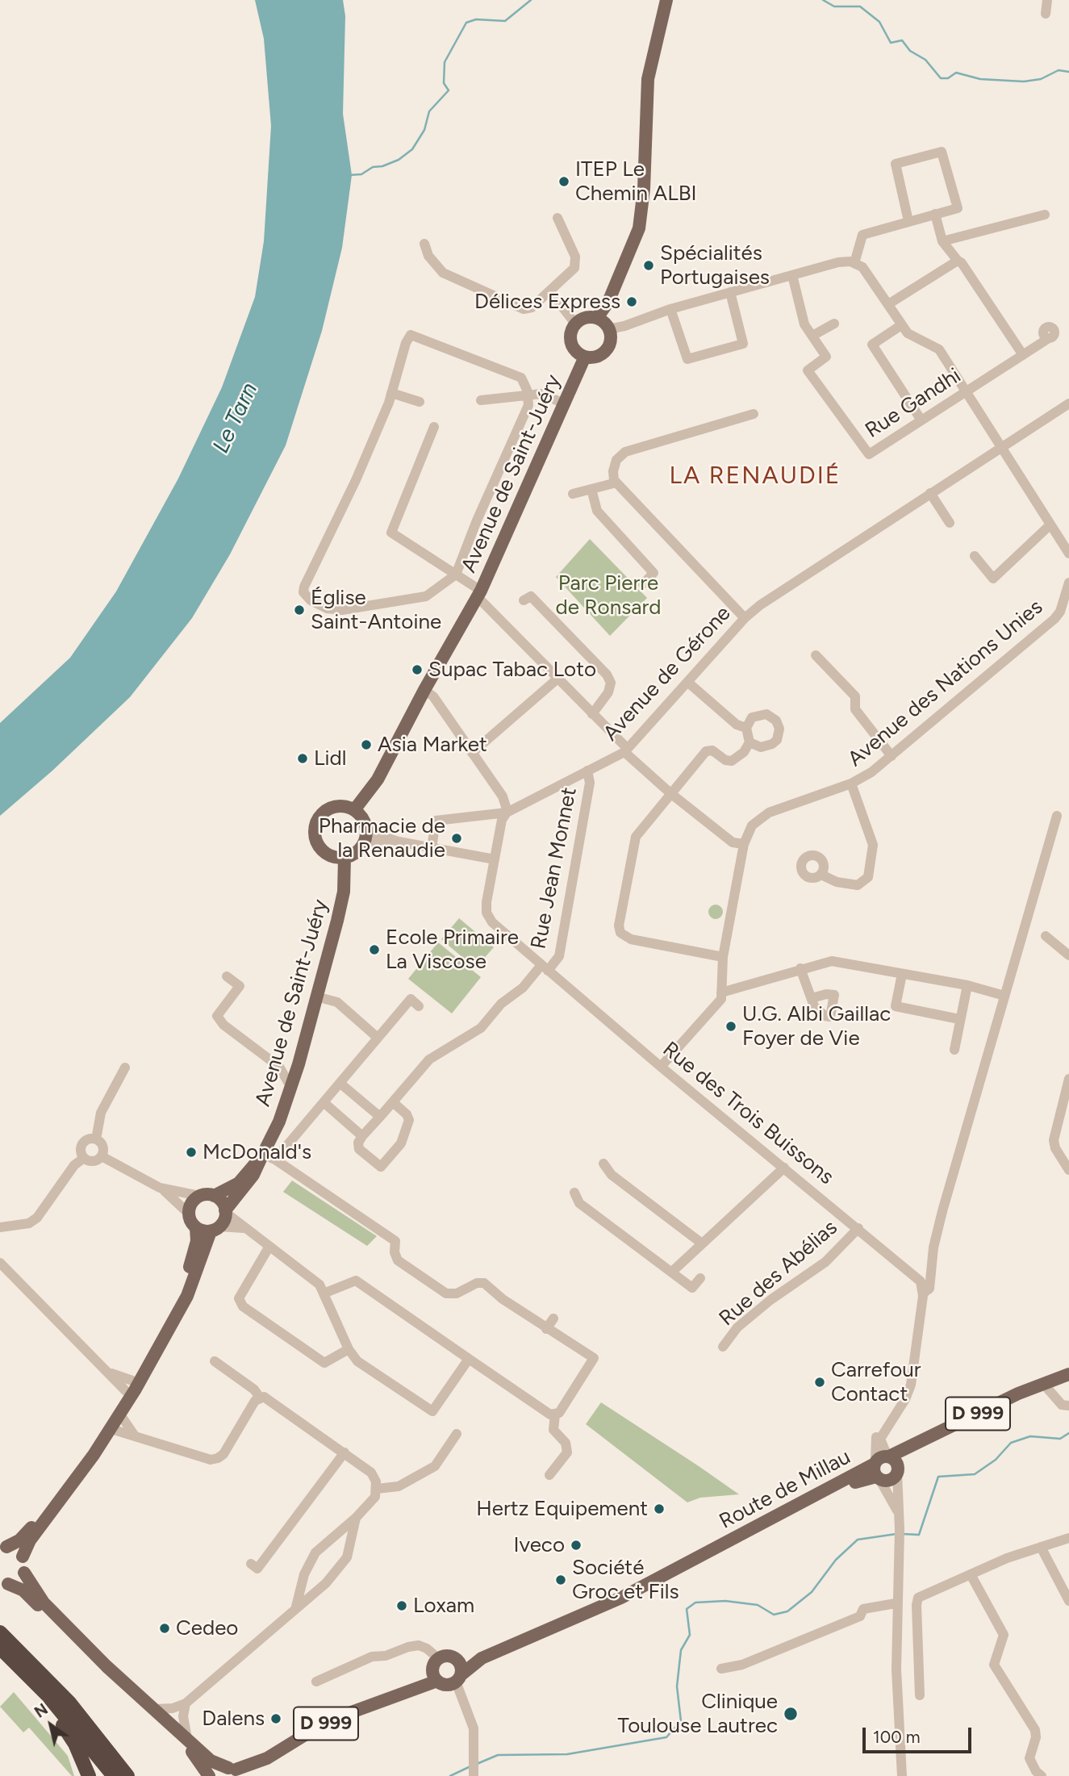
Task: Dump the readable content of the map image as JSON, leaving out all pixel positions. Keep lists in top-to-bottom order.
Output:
{
  "streets": {
    "main road": ["Avenue de Saint-Juéry", "D 999", "Route de Millau"],
    "street": [
      "Rue Gandhi",
      "Avenue de Gérone",
      "Avenue des Nations Unies",
      "Rue Jean Monnet",
      "Rue des Trois Buissons",
      "Rue des Abélias"
    ]
  },
  "crossings": [
    ["Avenue de Gérone", "Rue Jean Monnet"],
    ["Rue Jean Monnet", "Rue des Trois Buissons"],
    ["Rue des Trois Buissons", "Rue des Abélias"],
    ["D 999", "Route de Millau"]
  ],
  "districts": ["LA RENAUDIÉ"],
  "water": ["Le Tarn"],
  "parks": ["Parc Pierre de Ronsard"],
  "places": [
    "ITEP Le Chemin ALBI",
    "Spécialités Portugaises",
    "Délices Express",
    "Église Saint-Antoine",
    "Supac Tabac Loto",
    "Asia Market",
    "Lidl",
    "Pharmacie de la Renaudie",
    "Ecole Primaire La Viscose",
    "U.G. Albi Gaillac Foyer de Vie",
    "McDonald's",
    "Carrefour Contact",
    "Hertz Equipement",
    "Iveco",
    "Société Groc et Fils",
    "Loxam",
    "Cedeo",
    "Clinique Toulouse Lautrec",
    "Dalens"
  ],
  "scale_bar": "100 m",
  "north": "top left"
}
